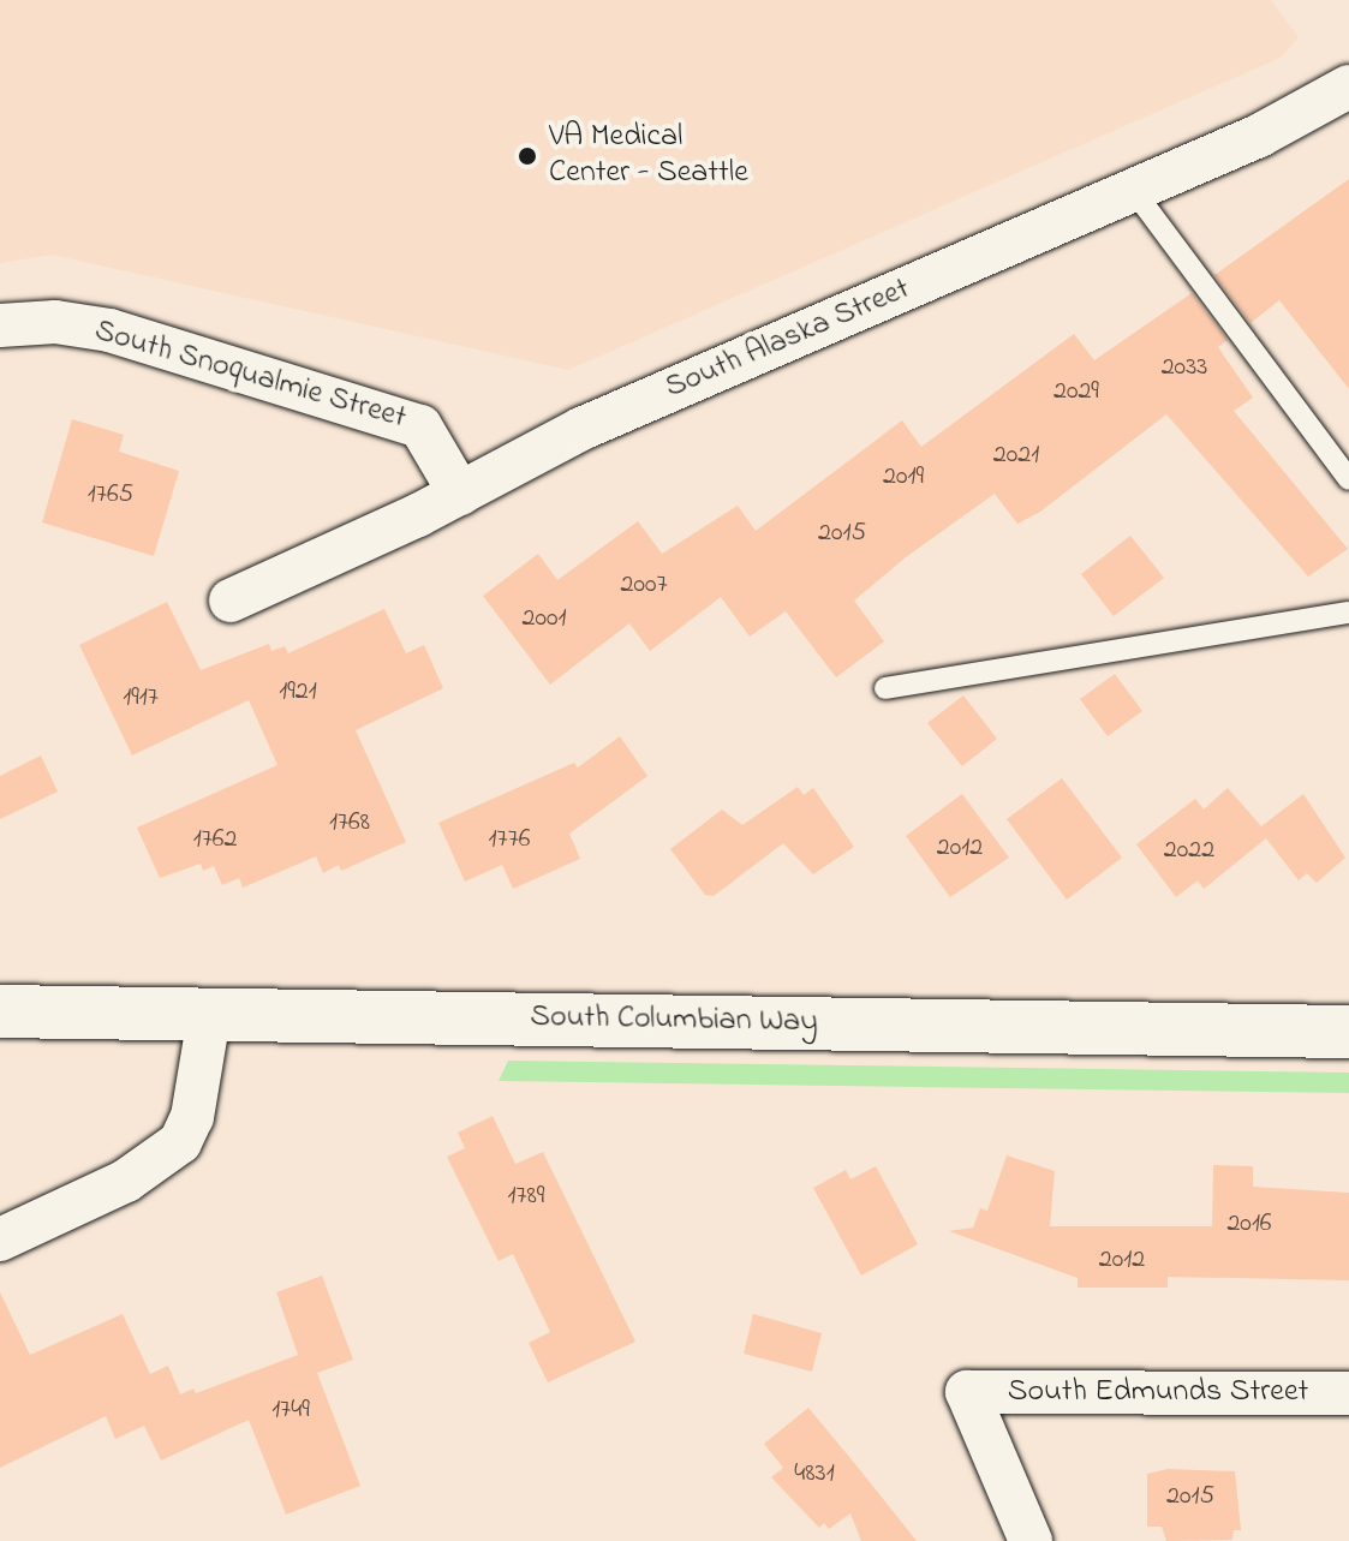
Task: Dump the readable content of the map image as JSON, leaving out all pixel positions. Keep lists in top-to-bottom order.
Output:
{
  "streets": {
    "main road": ["South Columbian Way"],
    "street": ["South Alaska Street", "South Snoqualmie Street", "South Edmunds Street"]
  },
  "crossings": [
    ["South Alaska Street", "South Snoqualmie Street"]
  ],
  "places": ["VA Medical Center - Seattle"],
  "house_numbers": [
    "2033",
    "2029",
    "2021",
    "2019",
    "1765",
    "2015",
    "2007",
    "2001",
    "1921",
    "1917",
    "1768",
    "1762",
    "1776",
    "2012",
    "2022",
    "1789",
    "2016",
    "2012",
    "1749",
    "4831",
    "2015"
  ]
}
